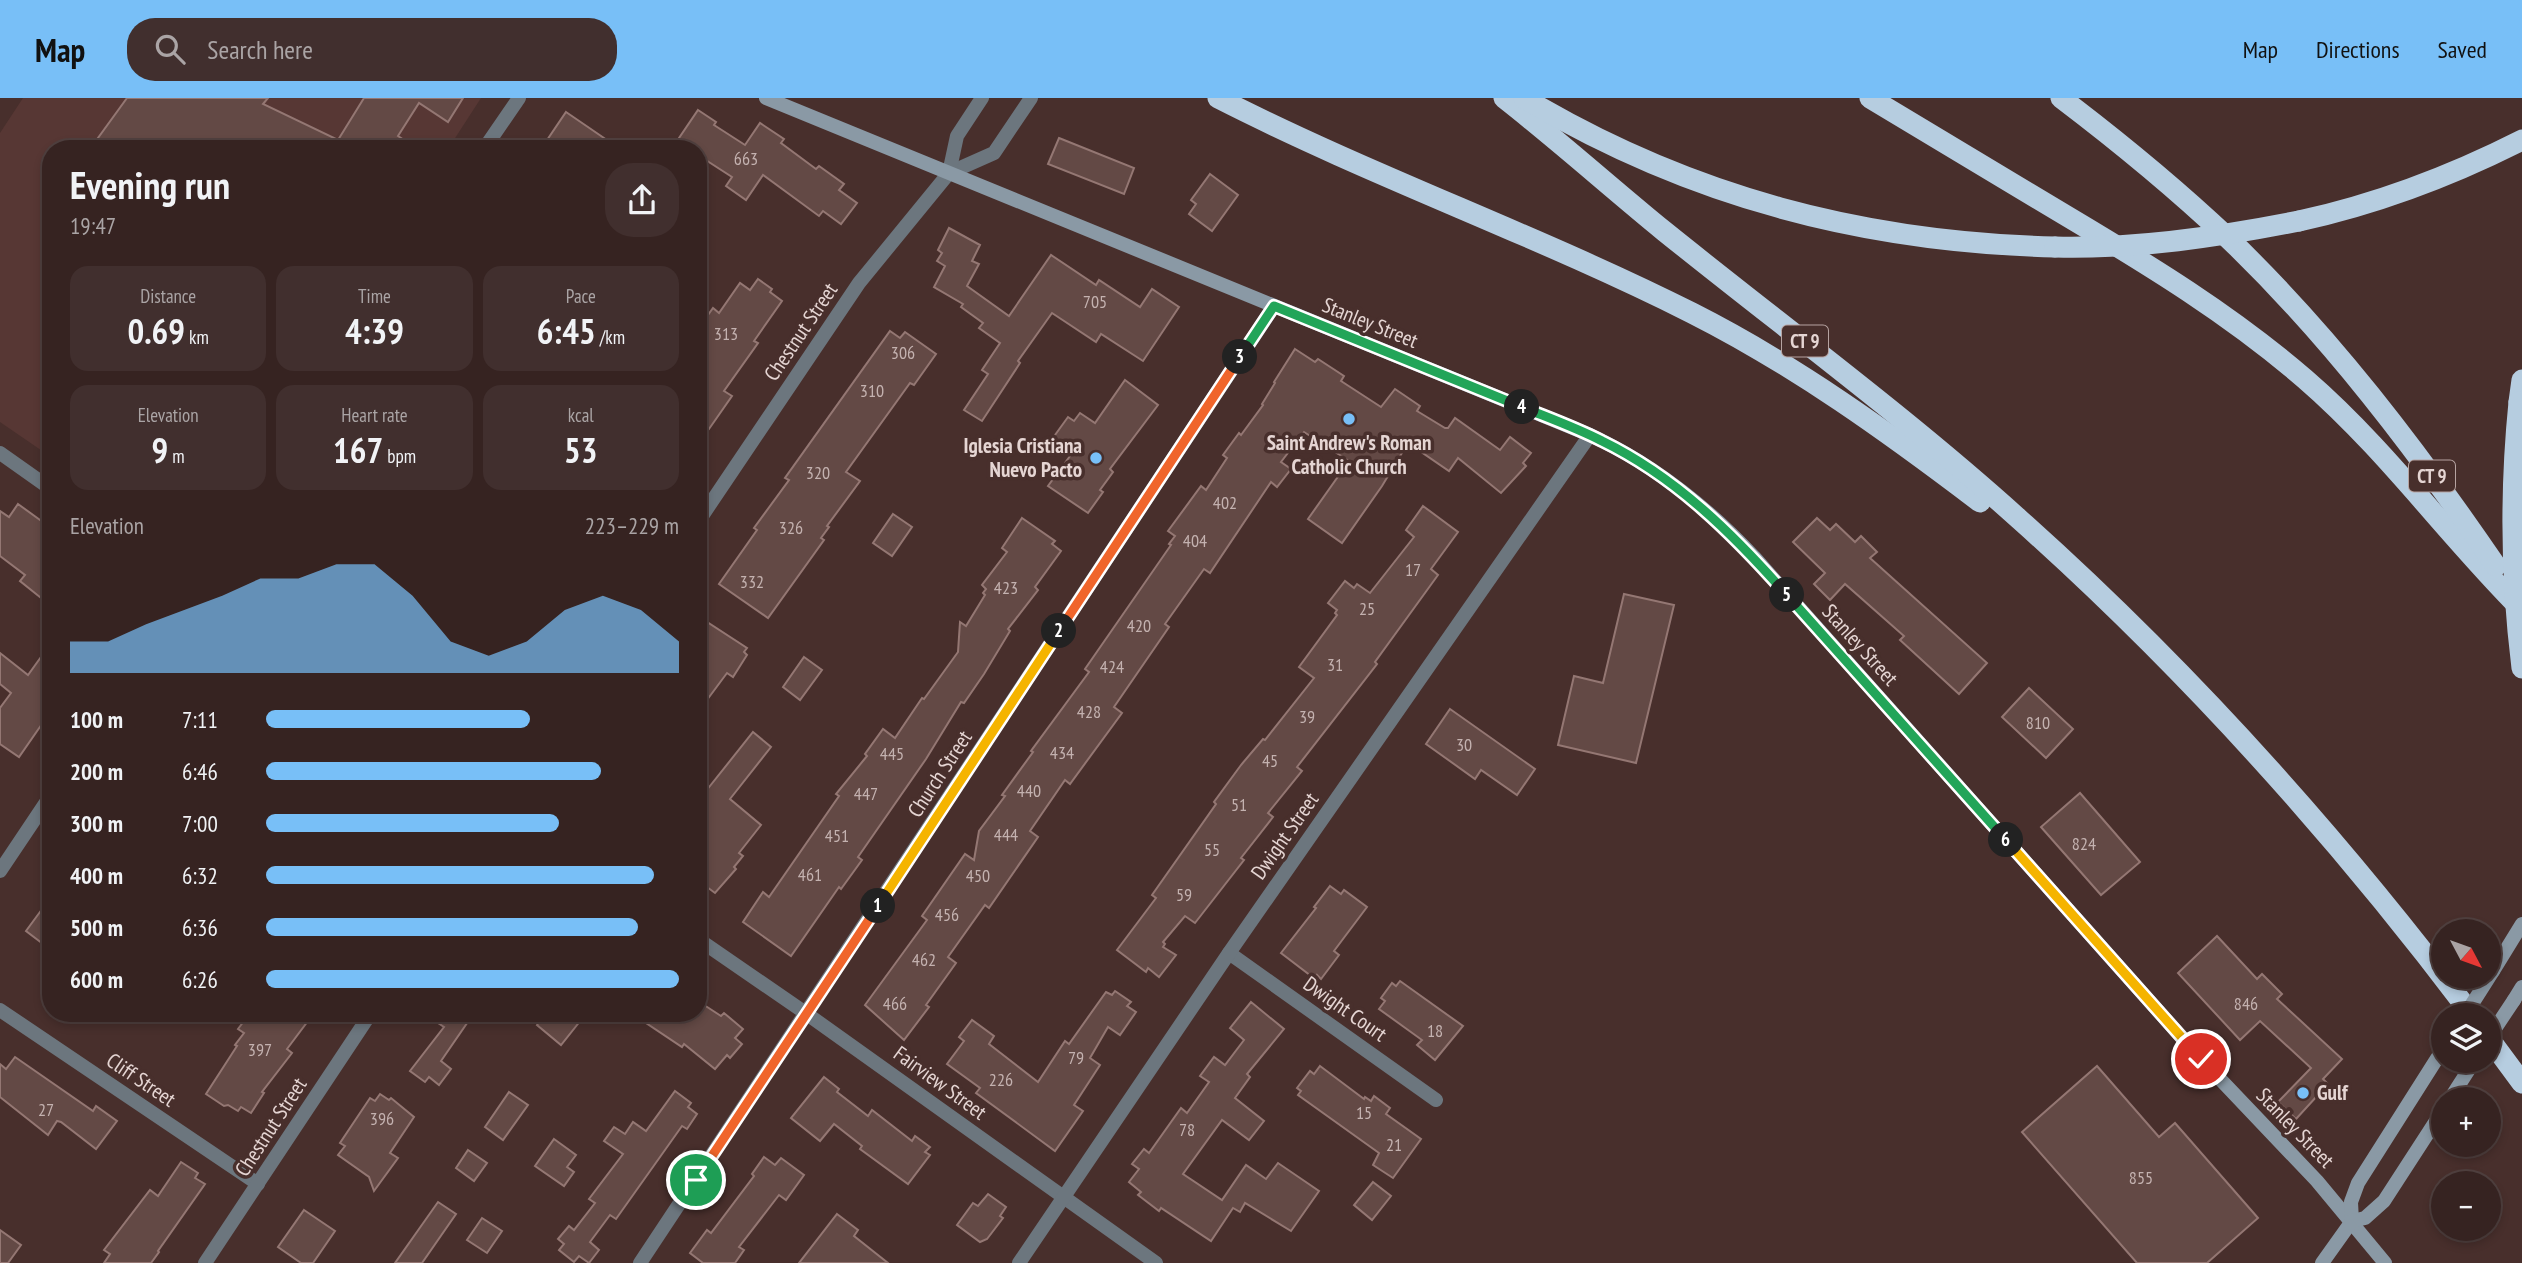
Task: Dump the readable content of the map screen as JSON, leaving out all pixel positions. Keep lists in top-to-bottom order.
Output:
{
  "streets": {
    "highway": ["CT 9"],
    "main road": ["Stanley Street"],
    "street": [
      "Chestnut Street",
      "Church Street",
      "Dwight Street",
      "Dwight Court",
      "Cliff Street",
      "Fairview Street"
    ]
  },
  "crossings": [
    ["Stanley Street", "Chestnut Street"],
    ["Stanley Street", "Church Street"],
    ["Stanley Street", "Dwight Street"],
    ["Chestnut Street", "Cliff Street"],
    ["Church Street", "Fairview Street"],
    ["Dwight Street", "Dwight Court"],
    ["Dwight Street", "Fairview Street"]
  ],
  "places": ["Saint Andrew's Roman Catholic Church", "Iglesia Cristiana Nuevo Pacto", "Gulf"],
  "house_numbers": [
    "663",
    "705",
    "313",
    "306",
    "310",
    "320",
    "402",
    "326",
    "404",
    "17",
    "332",
    "423",
    "25",
    "420",
    "31",
    "424",
    "428",
    "39",
    "810",
    "30",
    "434",
    "445",
    "45",
    "440",
    "447",
    "51",
    "444",
    "451",
    "824",
    "55",
    "461",
    "450",
    "59",
    "456",
    "462",
    "466",
    "846",
    "18",
    "397",
    "79",
    "226",
    "27",
    "15",
    "396",
    "78",
    "21",
    "855"
  ],
  "north": "bottom right",
  "page": {
    "header": "Map",
    "search": "Search here",
    "nav": ["Map", "Directions", "Saved"],
    "heading": ["Evening run", "19:47"],
    "stats": [
      ["Distance", "0.69 km"],
      ["Time", "4:39"],
      ["Pace", "6:45 /km"],
      ["Elevation", "9 m"],
      ["Heart rate", "167 bpm"],
      ["kcal", "53"]
    ],
    "pins": [
      "3",
      "4",
      "5",
      "2",
      "6",
      "1"
    ],
    "chart": ["Elevation", "223–229 m"],
    "list": [
      {
        "name": "100 m",
        "note": "7:11"
      },
      {
        "name": "200 m",
        "note": "6:46"
      },
      {
        "name": "300 m",
        "note": "7:00"
      },
      {
        "name": "400 m",
        "note": "6:32"
      },
      {
        "name": "500 m",
        "note": "6:36"
      },
      {
        "name": "600 m",
        "note": "6:26"
      }
    ],
    "map_buttons": ["+", "−"]
  }
}
